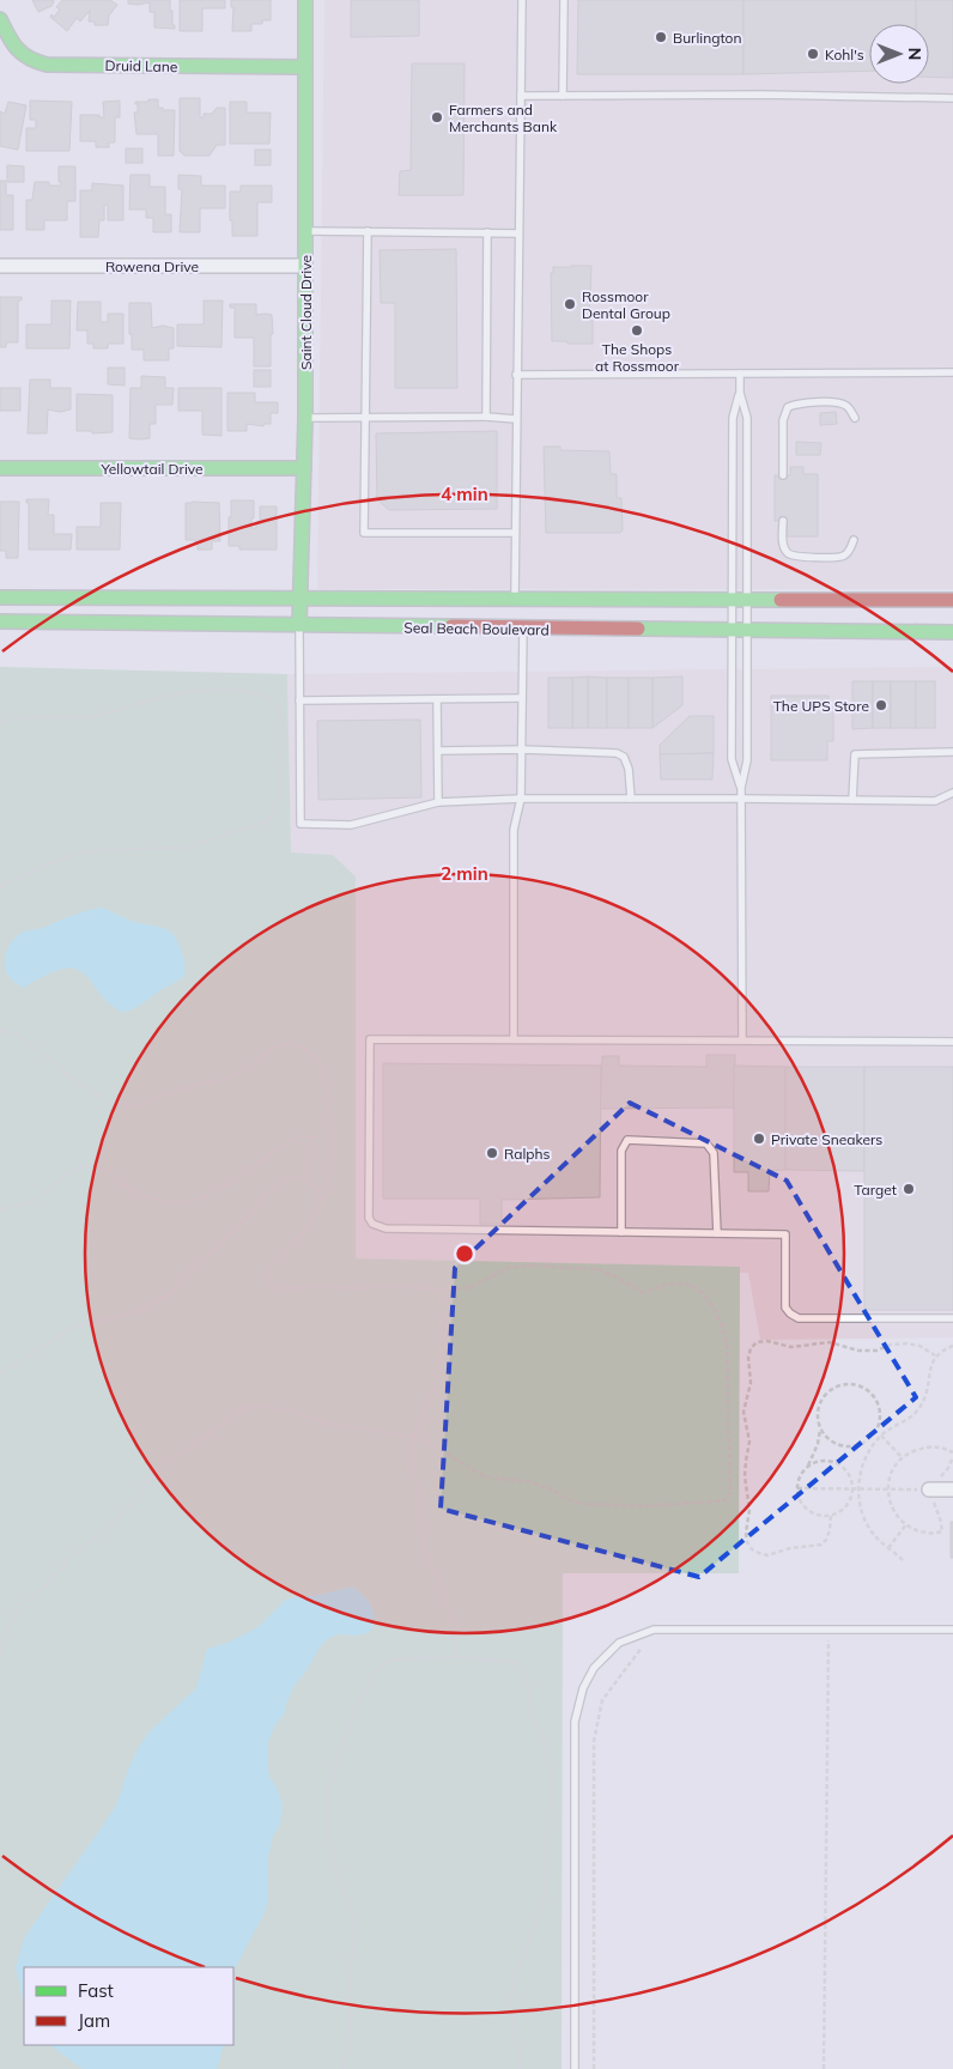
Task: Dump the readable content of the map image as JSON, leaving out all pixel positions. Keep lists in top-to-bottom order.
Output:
{
  "streets": {
    "main road": [
      "Druid Lane",
      "Saint Cloud Drive",
      "Yellowtail Drive",
      "Seal Beach Boulevard"
    ],
    "street": ["Rowena Drive"]
  },
  "crossings": [
    ["Druid Lane", "Saint Cloud Drive"],
    ["Rowena Drive", "Saint Cloud Drive"],
    ["Saint Cloud Drive", "Yellowtail Drive"],
    ["Saint Cloud Drive", "Seal Beach Boulevard"]
  ],
  "places": [
    "Burlington",
    "Kohl's",
    "Farmers and Merchants Bank",
    "Rossmoor Dental Group",
    "The Shops at Rossmoor",
    "The UPS Store",
    "Private Sneakers",
    "Ralphs",
    "Target"
  ],
  "legend": ["Fast", "Jam"],
  "north": "right",
  "rings": ["4 min", "2 min"]
}
